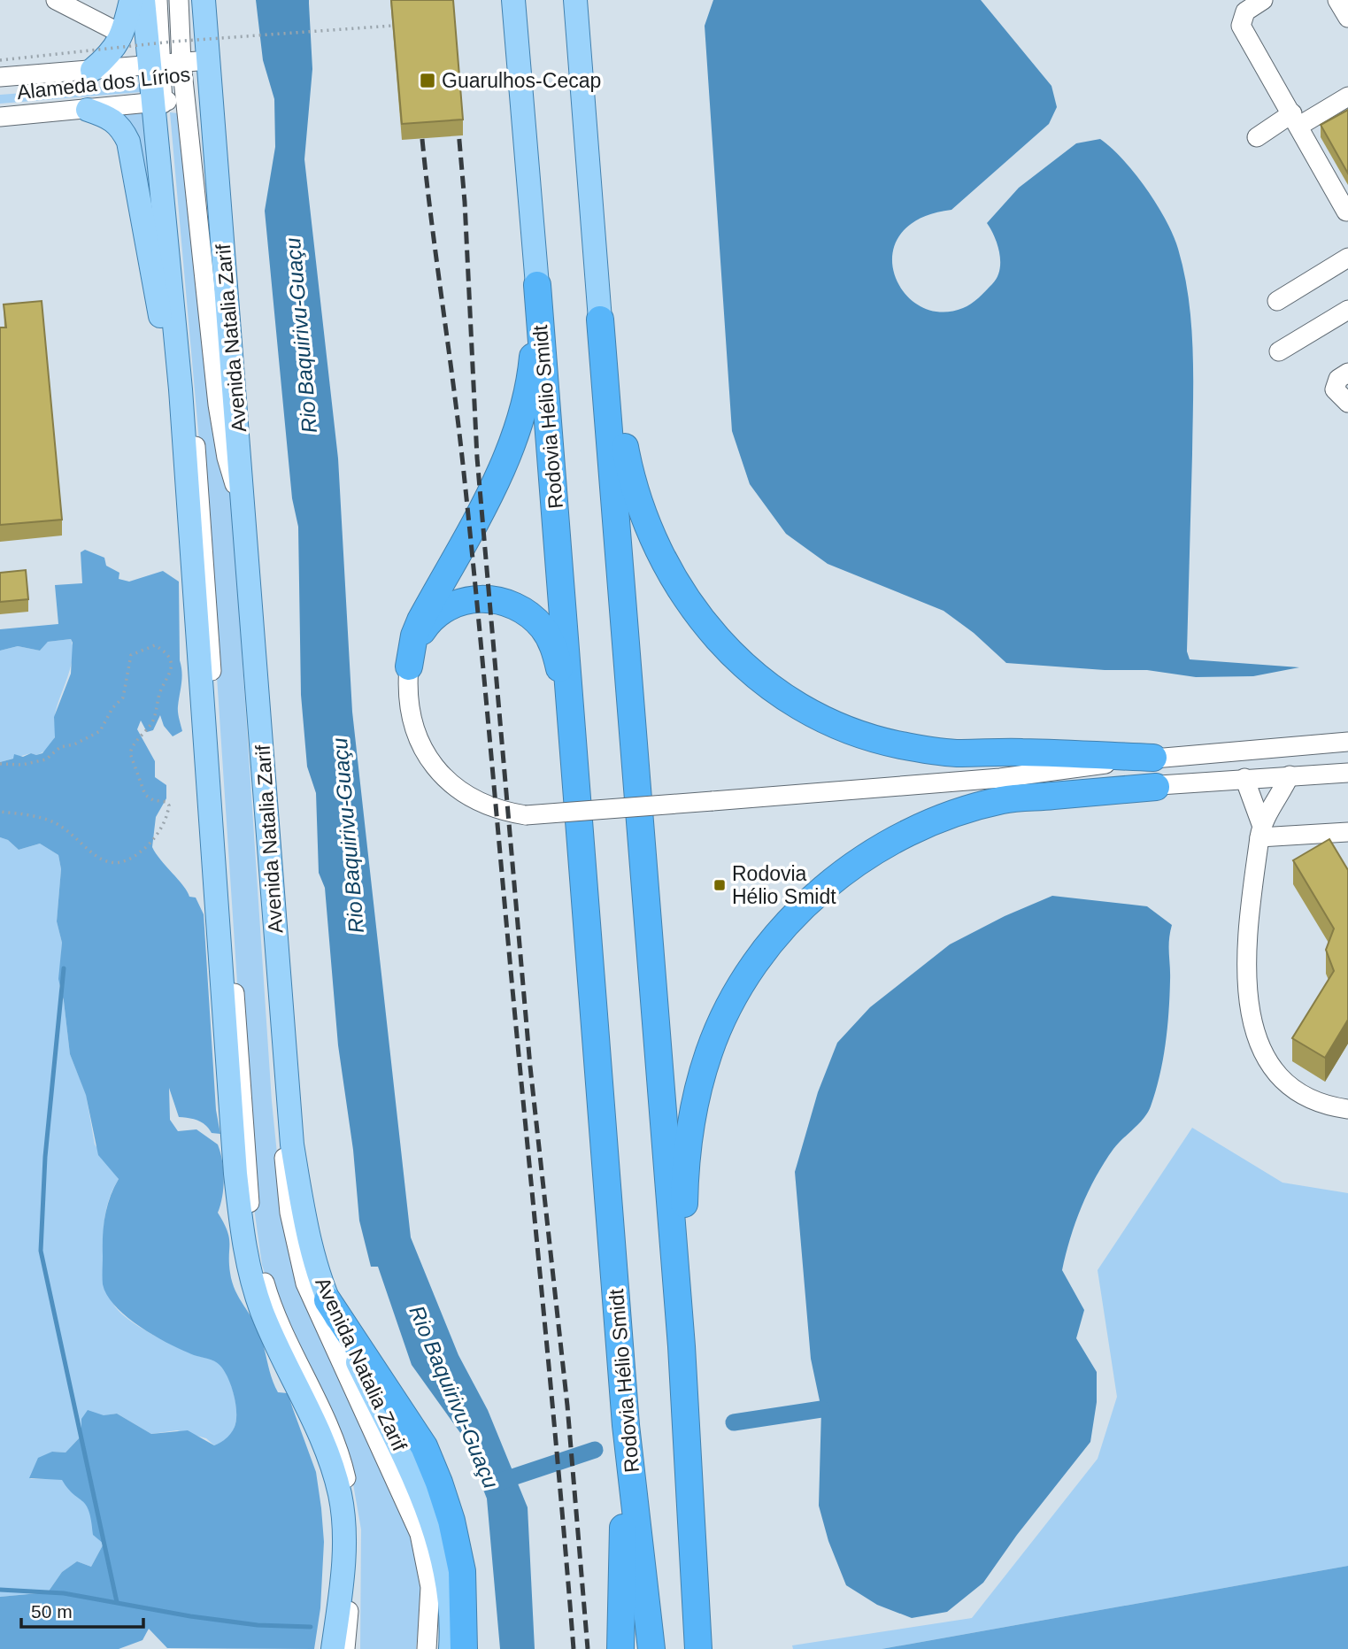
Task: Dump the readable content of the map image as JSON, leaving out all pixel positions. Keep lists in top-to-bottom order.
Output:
{
  "streets": {
    "highway": ["Rodovia Hélio Smidt"],
    "main road": ["Avenida Natalia Zarif"],
    "street": ["Alameda dos Lírios"]
  },
  "crossings": [
    ["Alameda dos Lírios", "Avenida Natalia Zarif"]
  ],
  "water": ["Rio Baquirivu-Guaçu"],
  "places": {
    "transit": ["Guarulhos-Cecap", "Rodovia Hélio Smidt"]
  },
  "scale_bar": "50 m"
}
